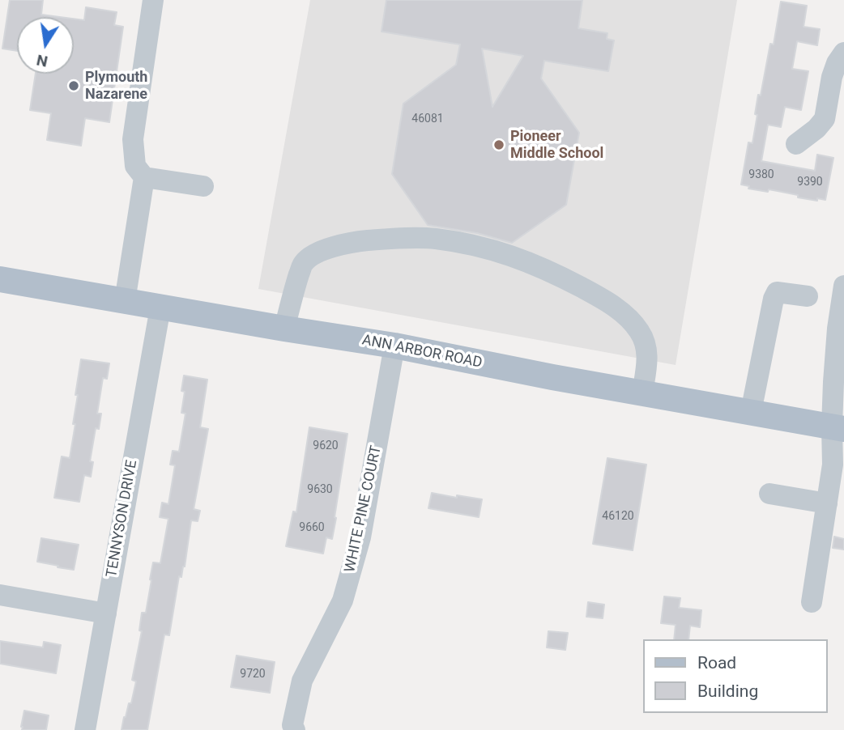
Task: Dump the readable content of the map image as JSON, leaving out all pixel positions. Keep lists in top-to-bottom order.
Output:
{
  "streets": {
    "main road": ["ANN ARBOR ROAD"],
    "street": ["WHITE PINE COURT", "TENNYSON DRIVE"]
  },
  "crossings": [
    ["ANN ARBOR ROAD", "WHITE PINE COURT"],
    ["ANN ARBOR ROAD", "TENNYSON DRIVE"]
  ],
  "places": ["Plymouth Nazarene", "Pioneer Middle School"],
  "house_numbers": [
    "46081",
    "9380",
    "9390",
    "9620",
    "9630",
    "46120",
    "9660",
    "9720"
  ],
  "legend": ["Road", "Building"],
  "north": "bottom"
}
